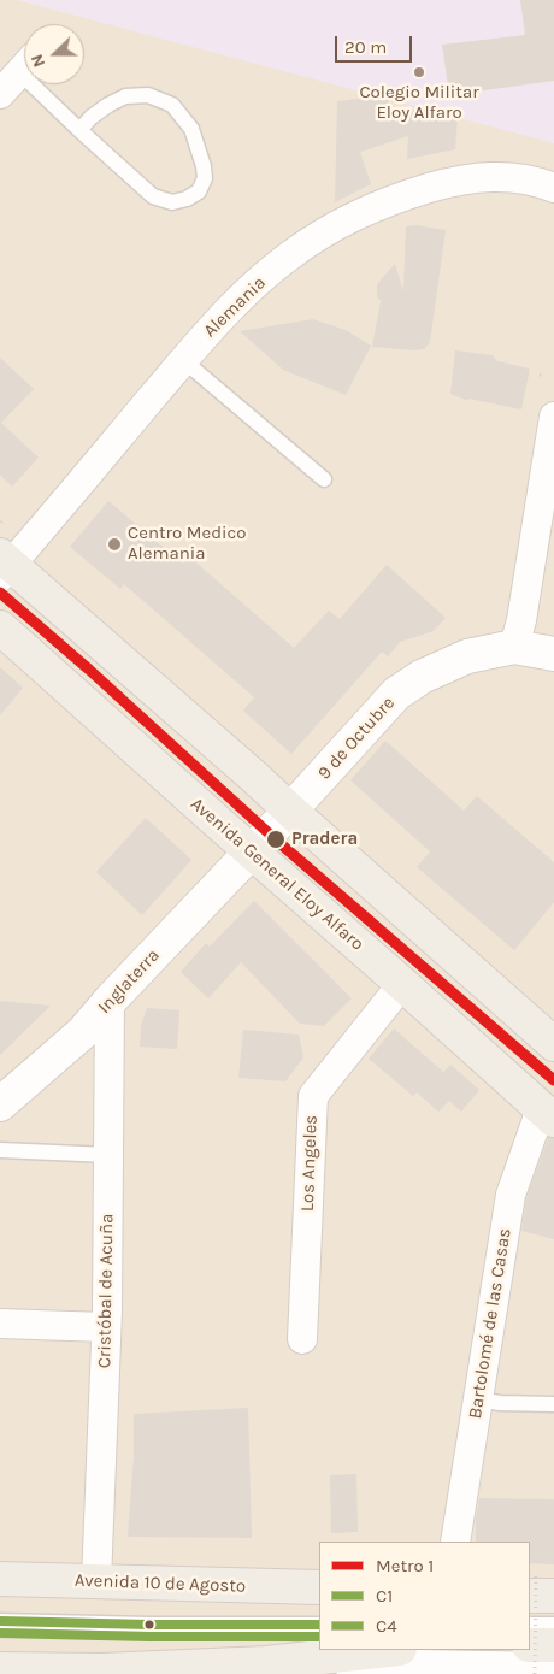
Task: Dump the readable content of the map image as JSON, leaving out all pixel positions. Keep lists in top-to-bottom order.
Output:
{
  "streets": {
    "main road": ["Avenida General Eloy Alfaro", "Avenida 10 de Agosto"],
    "street": [
      "Alemania",
      "9 de Octubre",
      "Inglaterra",
      "Los Angeles",
      "Cristóbal de Acuña",
      "Bartolomé de las Casas"
    ]
  },
  "crossings": [
    ["9 de Octubre", "Avenida General Eloy Alfaro"],
    ["9 de Octubre", "Inglaterra"],
    ["Avenida General Eloy Alfaro", "Inglaterra"],
    ["Avenida General Eloy Alfaro", "Los Angeles"],
    ["Avenida General Eloy Alfaro", "Bartolomé de las Casas"],
    ["Inglaterra", "Cristóbal de Acuña"],
    ["Cristóbal de Acuña", "Avenida 10 de Agosto"]
  ],
  "places": ["Colegio Militar Eloy Alfaro", "Centro Medico Alemania", "Pradera"],
  "lines": ["metro line 1", "transit line C1", "transit line C4"],
  "legend": ["Metro 1", "C1", "C4"],
  "scale_bar": "20 m",
  "north": "left"
}
